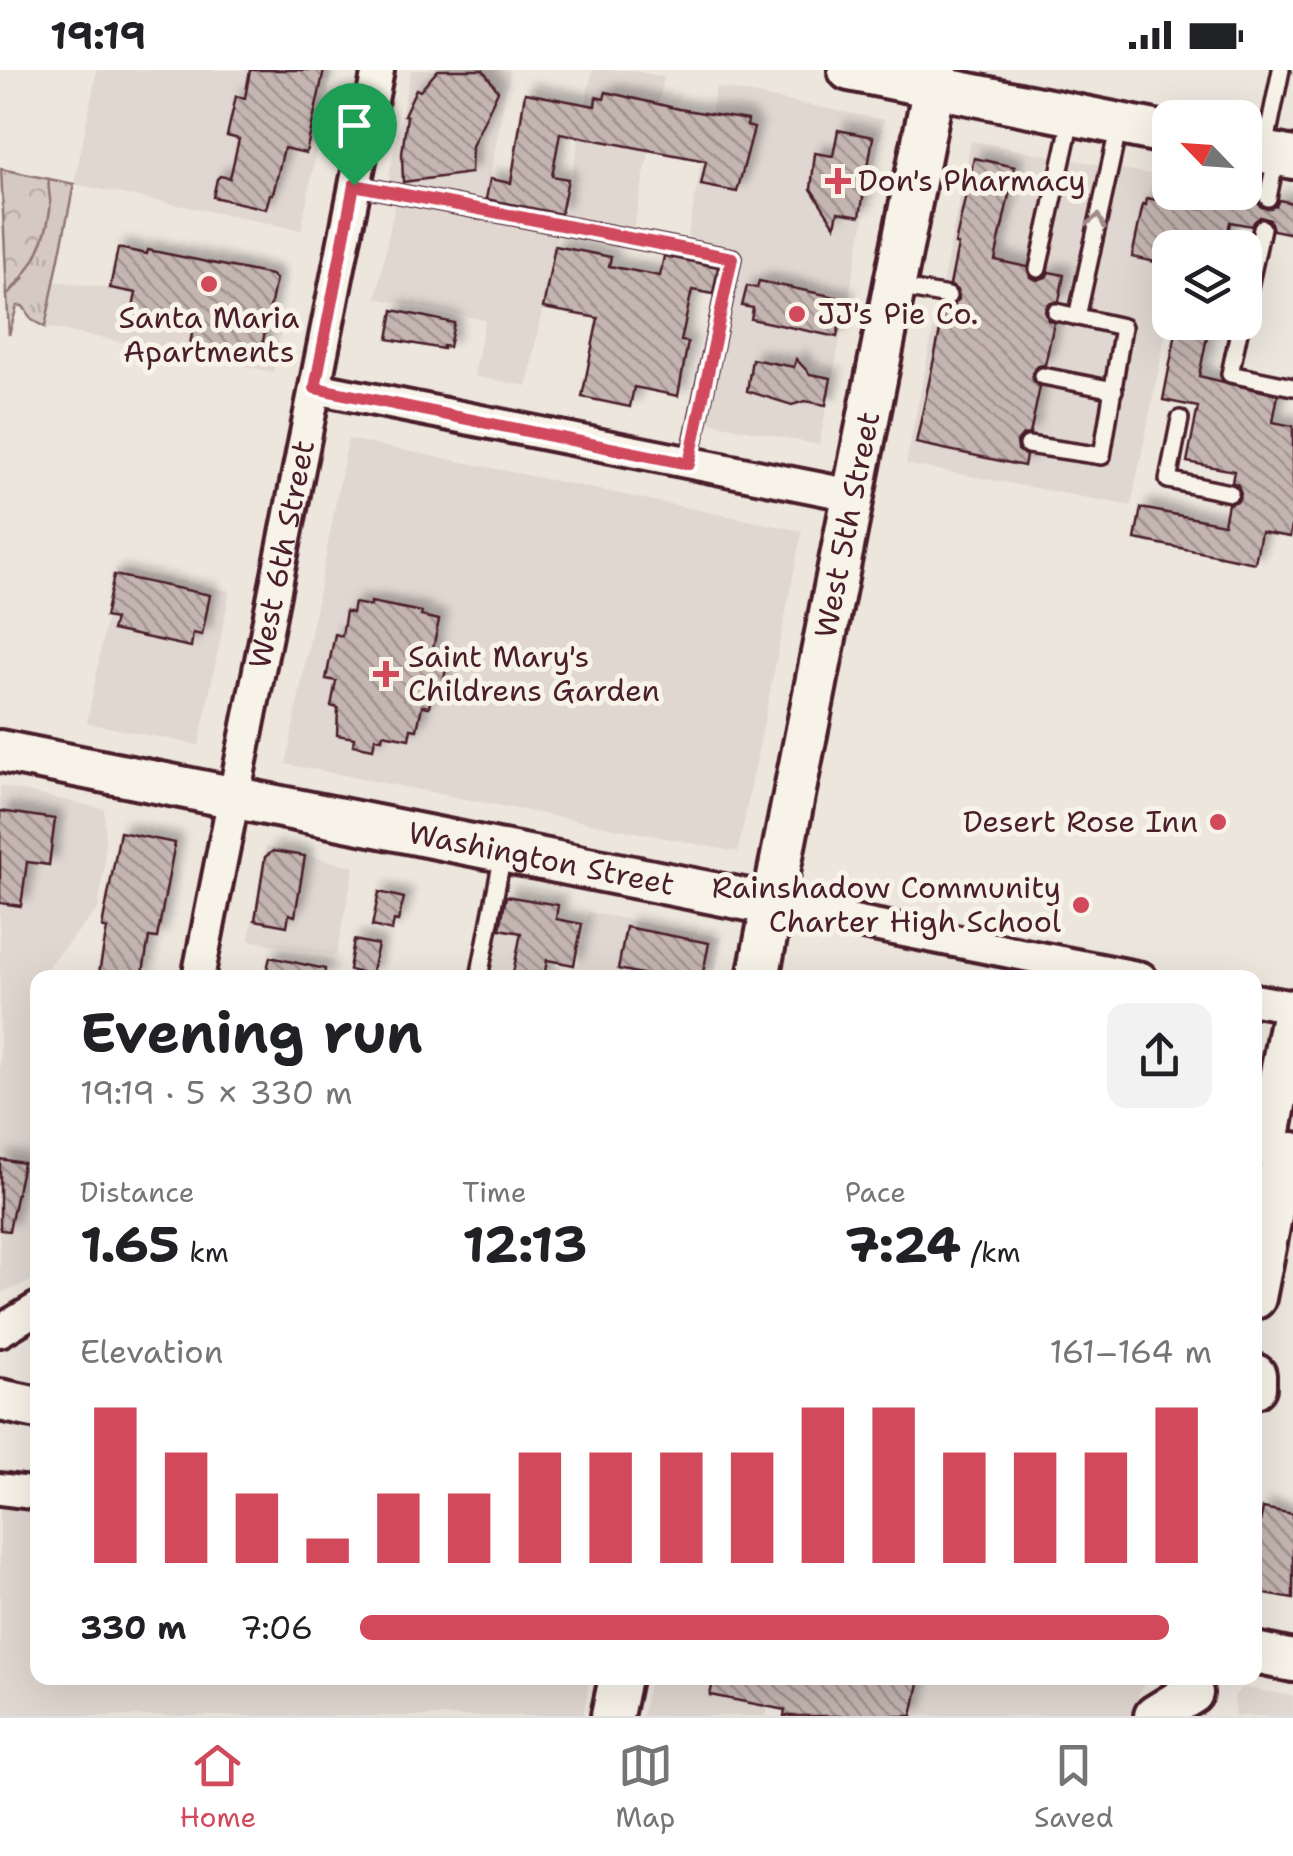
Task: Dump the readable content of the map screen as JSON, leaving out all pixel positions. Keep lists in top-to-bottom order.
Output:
{
  "streets": {
    "street": ["West 5th Street", "West 6th Street", "Washington Street"]
  },
  "crossings": [
    ["West 5th Street", "Washington Street"],
    ["West 6th Street", "Washington Street"]
  ],
  "places": {
    "health": ["Don's Pharmacy", "Saint Mary's Childrens Garden"],
    "other": [
      "Santa Maria Apartments",
      "JJ's Pie Co.",
      "Desert Rose Inn",
      "Rainshadow Community Charter High School"
    ]
  },
  "north": "top left",
  "page": {
    "status": "19:19",
    "heading": ["Evening run", "19:19 · 5 × 330 m"],
    "stats": [
      ["Distance", "1.65 km"],
      ["Time", "12:13"],
      ["Pace", "7:24 /km"]
    ],
    "chart": ["Elevation", "161–164 m"],
    "list": [
      {
        "name": "330 m",
        "note": "7:06"
      }
    ],
    "tabs": ["Home", "Map", "Saved"]
  }
}
